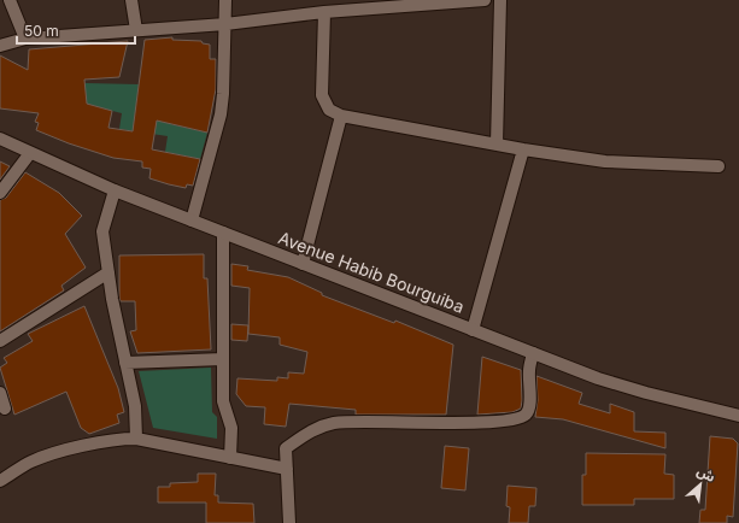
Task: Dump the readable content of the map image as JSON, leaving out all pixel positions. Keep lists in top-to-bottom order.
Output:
{
  "streets": {
    "street": ["Avenue Habib Bourguiba"]
  },
  "scale_bar": "50 m",
  "north": "top right"
}
